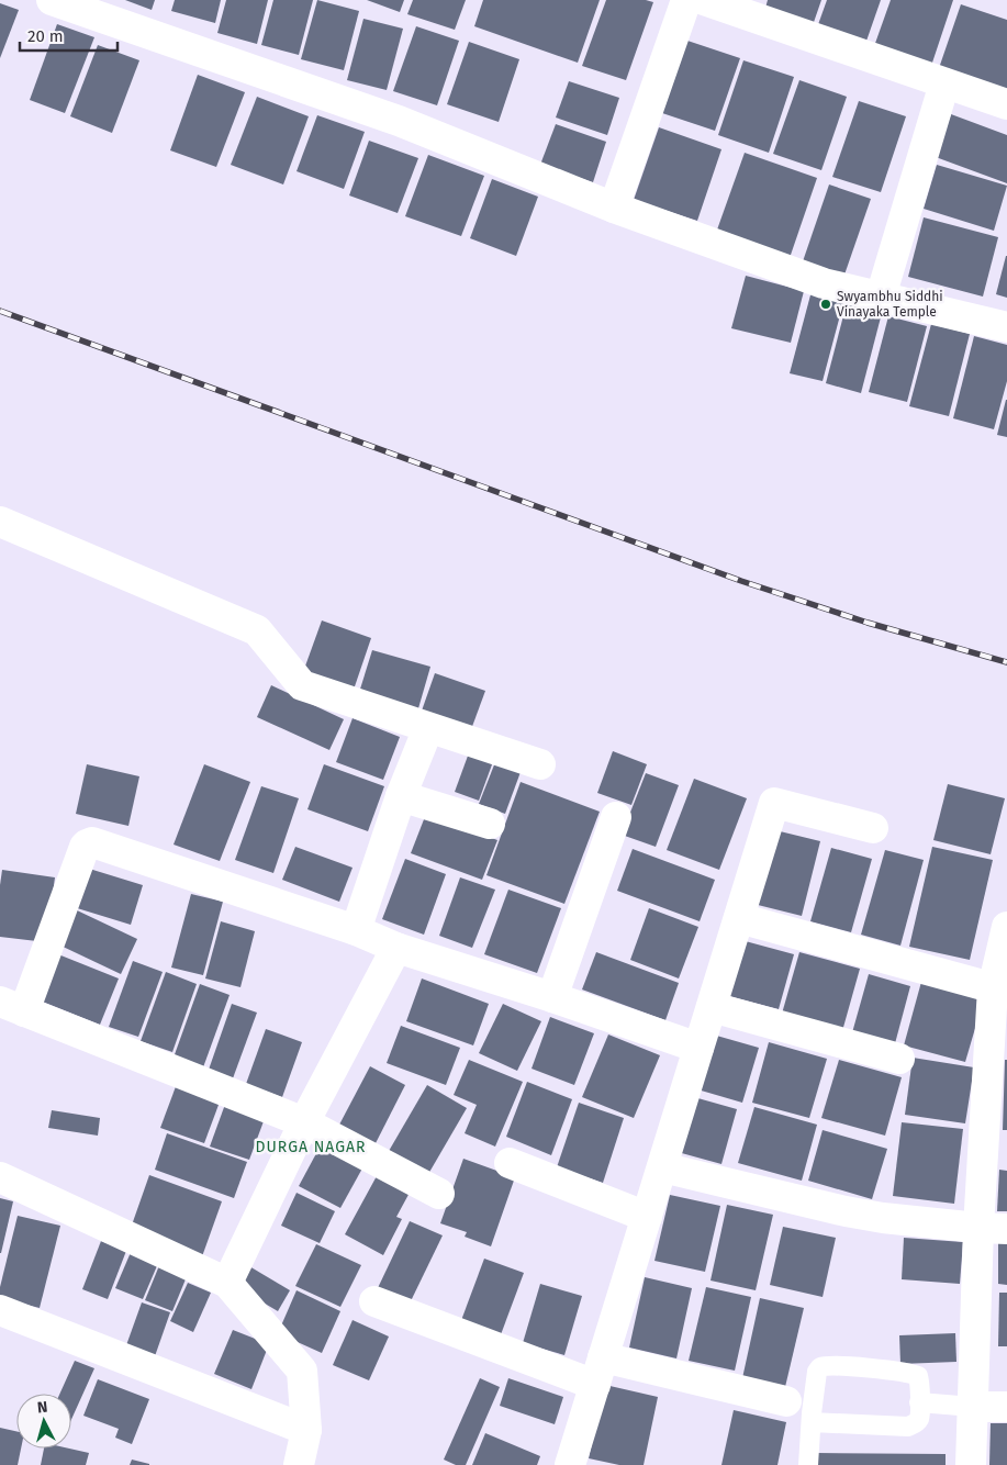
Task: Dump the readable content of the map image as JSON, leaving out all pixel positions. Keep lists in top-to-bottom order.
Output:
{
  "districts": ["DURGA NAGAR"],
  "places": ["Swyambhu Siddhi Vinayaka Temple"],
  "scale_bar": "20 m",
  "north": "top"
}
